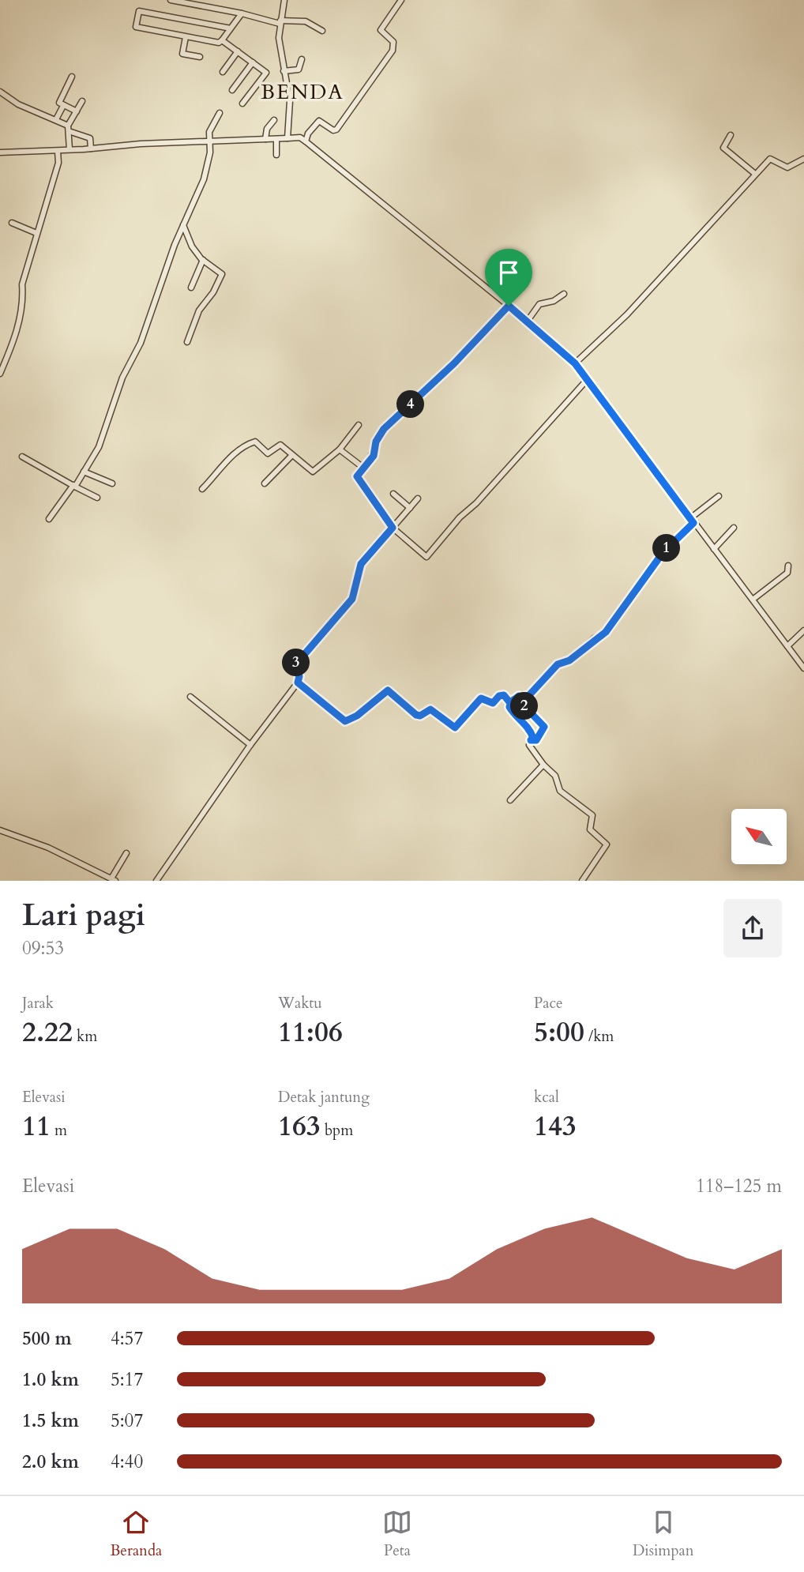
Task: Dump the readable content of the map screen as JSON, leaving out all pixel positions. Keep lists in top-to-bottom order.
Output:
{
  "districts": ["BENDA"],
  "north": "top left",
  "page": {
    "pins": [
      "4",
      "1",
      "3",
      "2"
    ],
    "heading": ["Lari pagi", "09:53"],
    "stats": [
      ["Jarak", "2.22 km"],
      ["Waktu", "11:06"],
      ["Pace", "5:00 /km"],
      ["Elevasi", "11 m"],
      ["Detak jantung", "163 bpm"],
      ["kcal", "143"]
    ],
    "chart": ["Elevasi", "118–125 m"],
    "list": [
      {
        "name": "500 m",
        "note": "4:57"
      },
      {
        "name": "1.0 km",
        "note": "5:17"
      },
      {
        "name": "1.5 km",
        "note": "5:07"
      },
      {
        "name": "2.0 km",
        "note": "4:40"
      }
    ],
    "tabs": ["Beranda", "Peta", "Disimpan"]
  }
}
